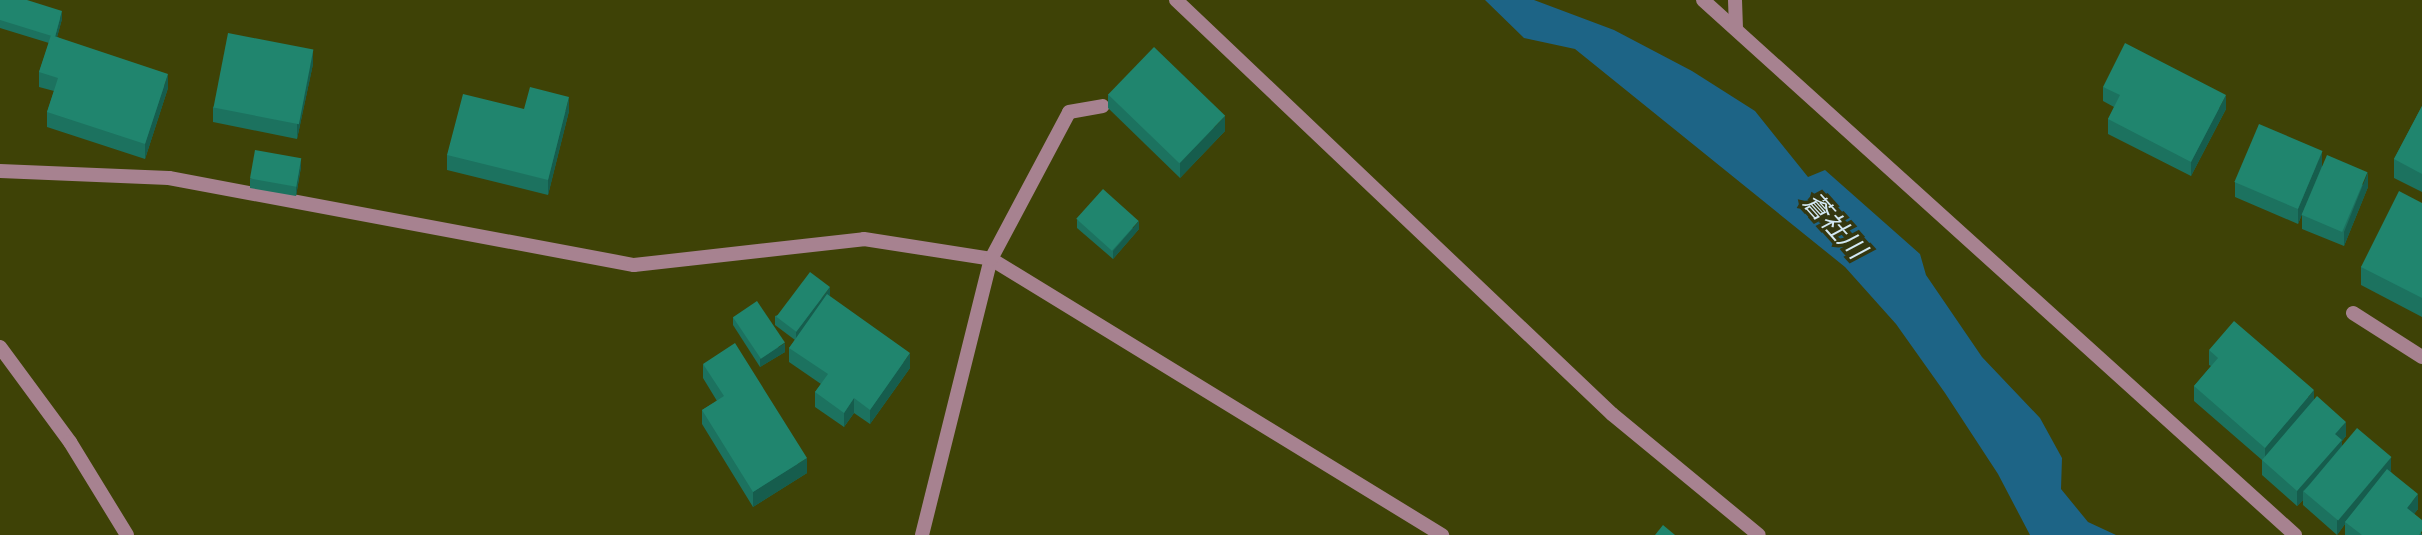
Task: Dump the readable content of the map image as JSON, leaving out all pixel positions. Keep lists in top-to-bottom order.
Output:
{
  "water": ["蒼社川"]
}
